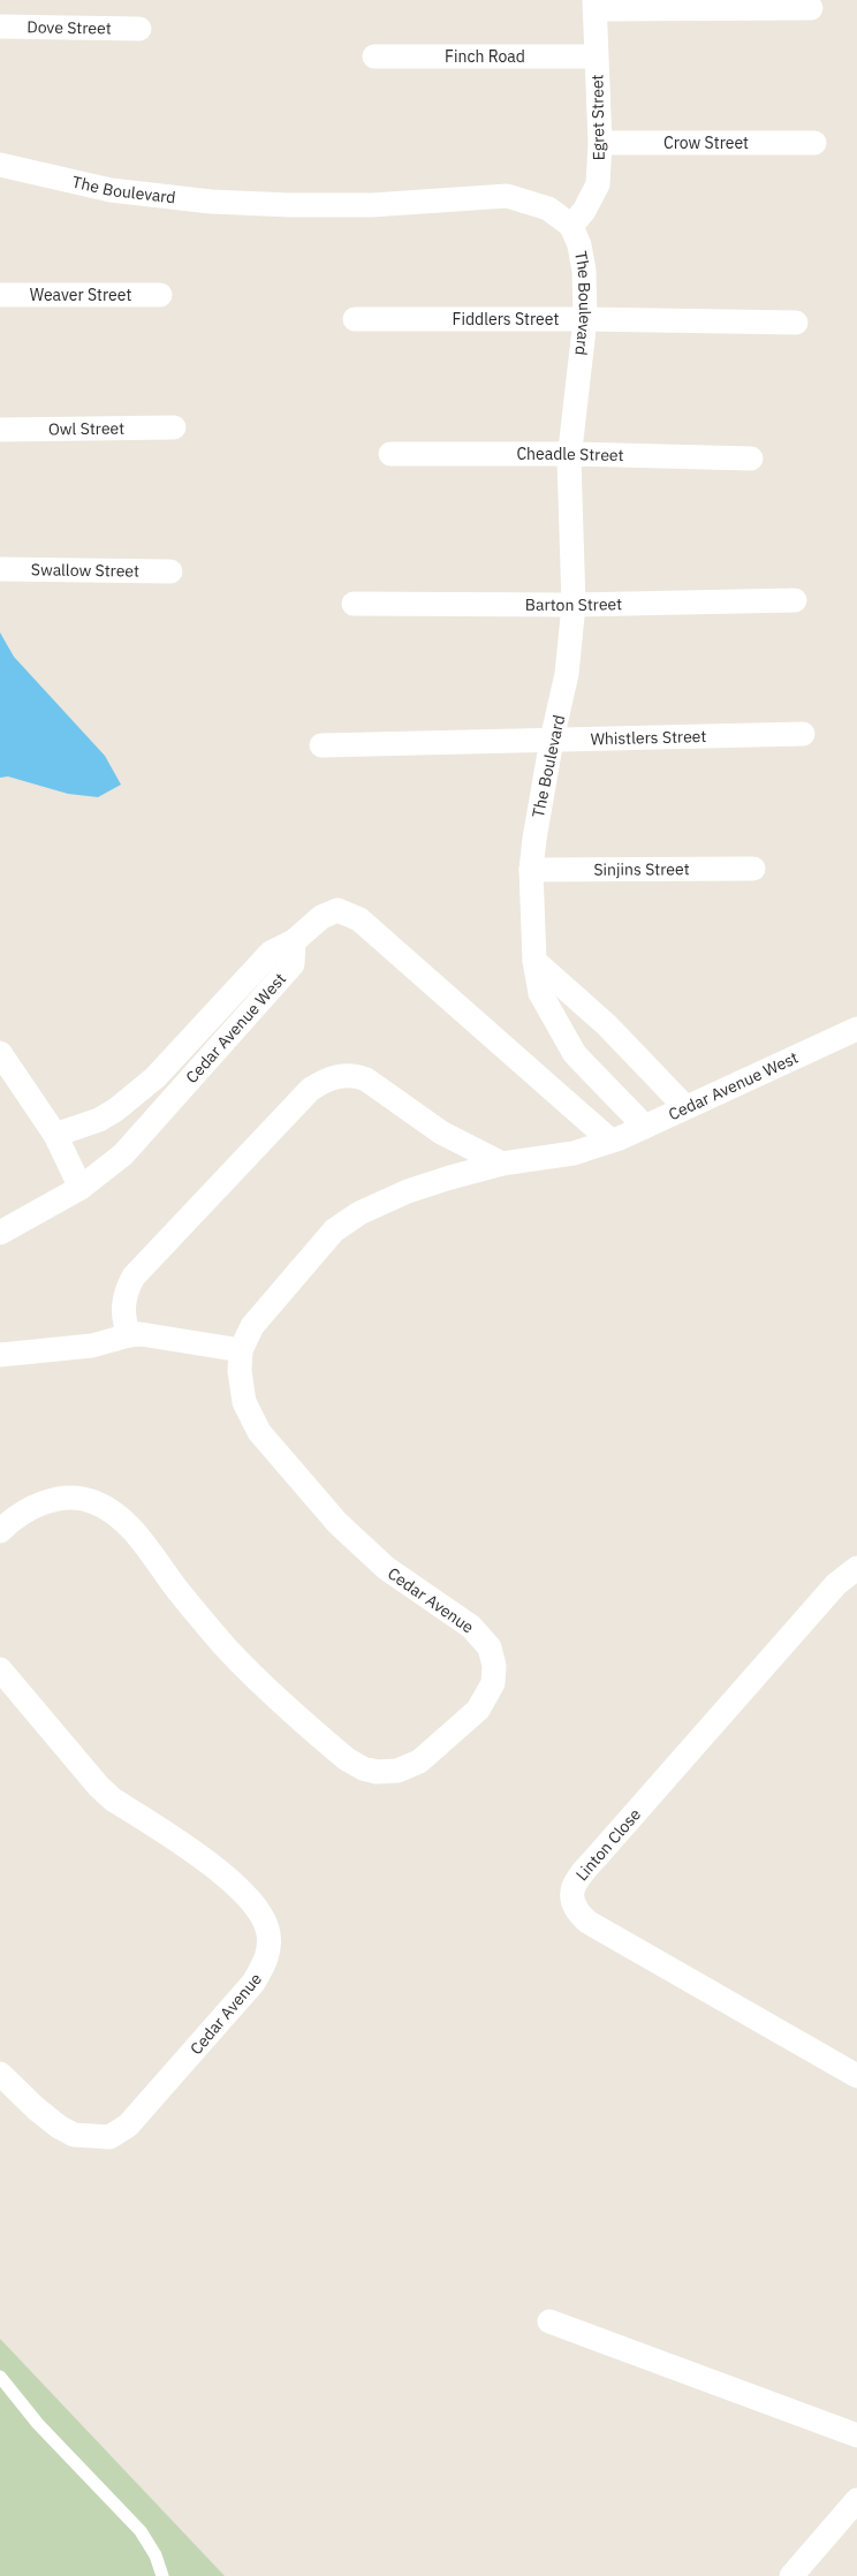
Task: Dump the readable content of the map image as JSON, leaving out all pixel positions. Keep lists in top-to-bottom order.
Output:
{
  "streets": {
    "street": [
      "Dove Street",
      "Finch Road",
      "Egret Street",
      "Crow Street",
      "The Boulevard",
      "Weaver Street",
      "Fiddlers Street",
      "Owl Street",
      "Cheadle Street",
      "Swallow Street",
      "Barton Street",
      "Whistlers Street",
      "Sinjins Street",
      "Cedar Avenue West",
      "Cedar Avenue",
      "Linton Close"
    ]
  },
  "crossings": [
    ["Finch Road", "Egret Street"],
    ["Egret Street", "Crow Street"],
    ["Egret Street", "The Boulevard"],
    ["The Boulevard", "Fiddlers Street"],
    ["The Boulevard", "Cheadle Street"],
    ["The Boulevard", "Barton Street"],
    ["The Boulevard", "Whistlers Street"],
    ["The Boulevard", "Sinjins Street"],
    ["The Boulevard", "Cedar Avenue West"],
    ["Cedar Avenue West", "Cedar Avenue"]
  ]
}
